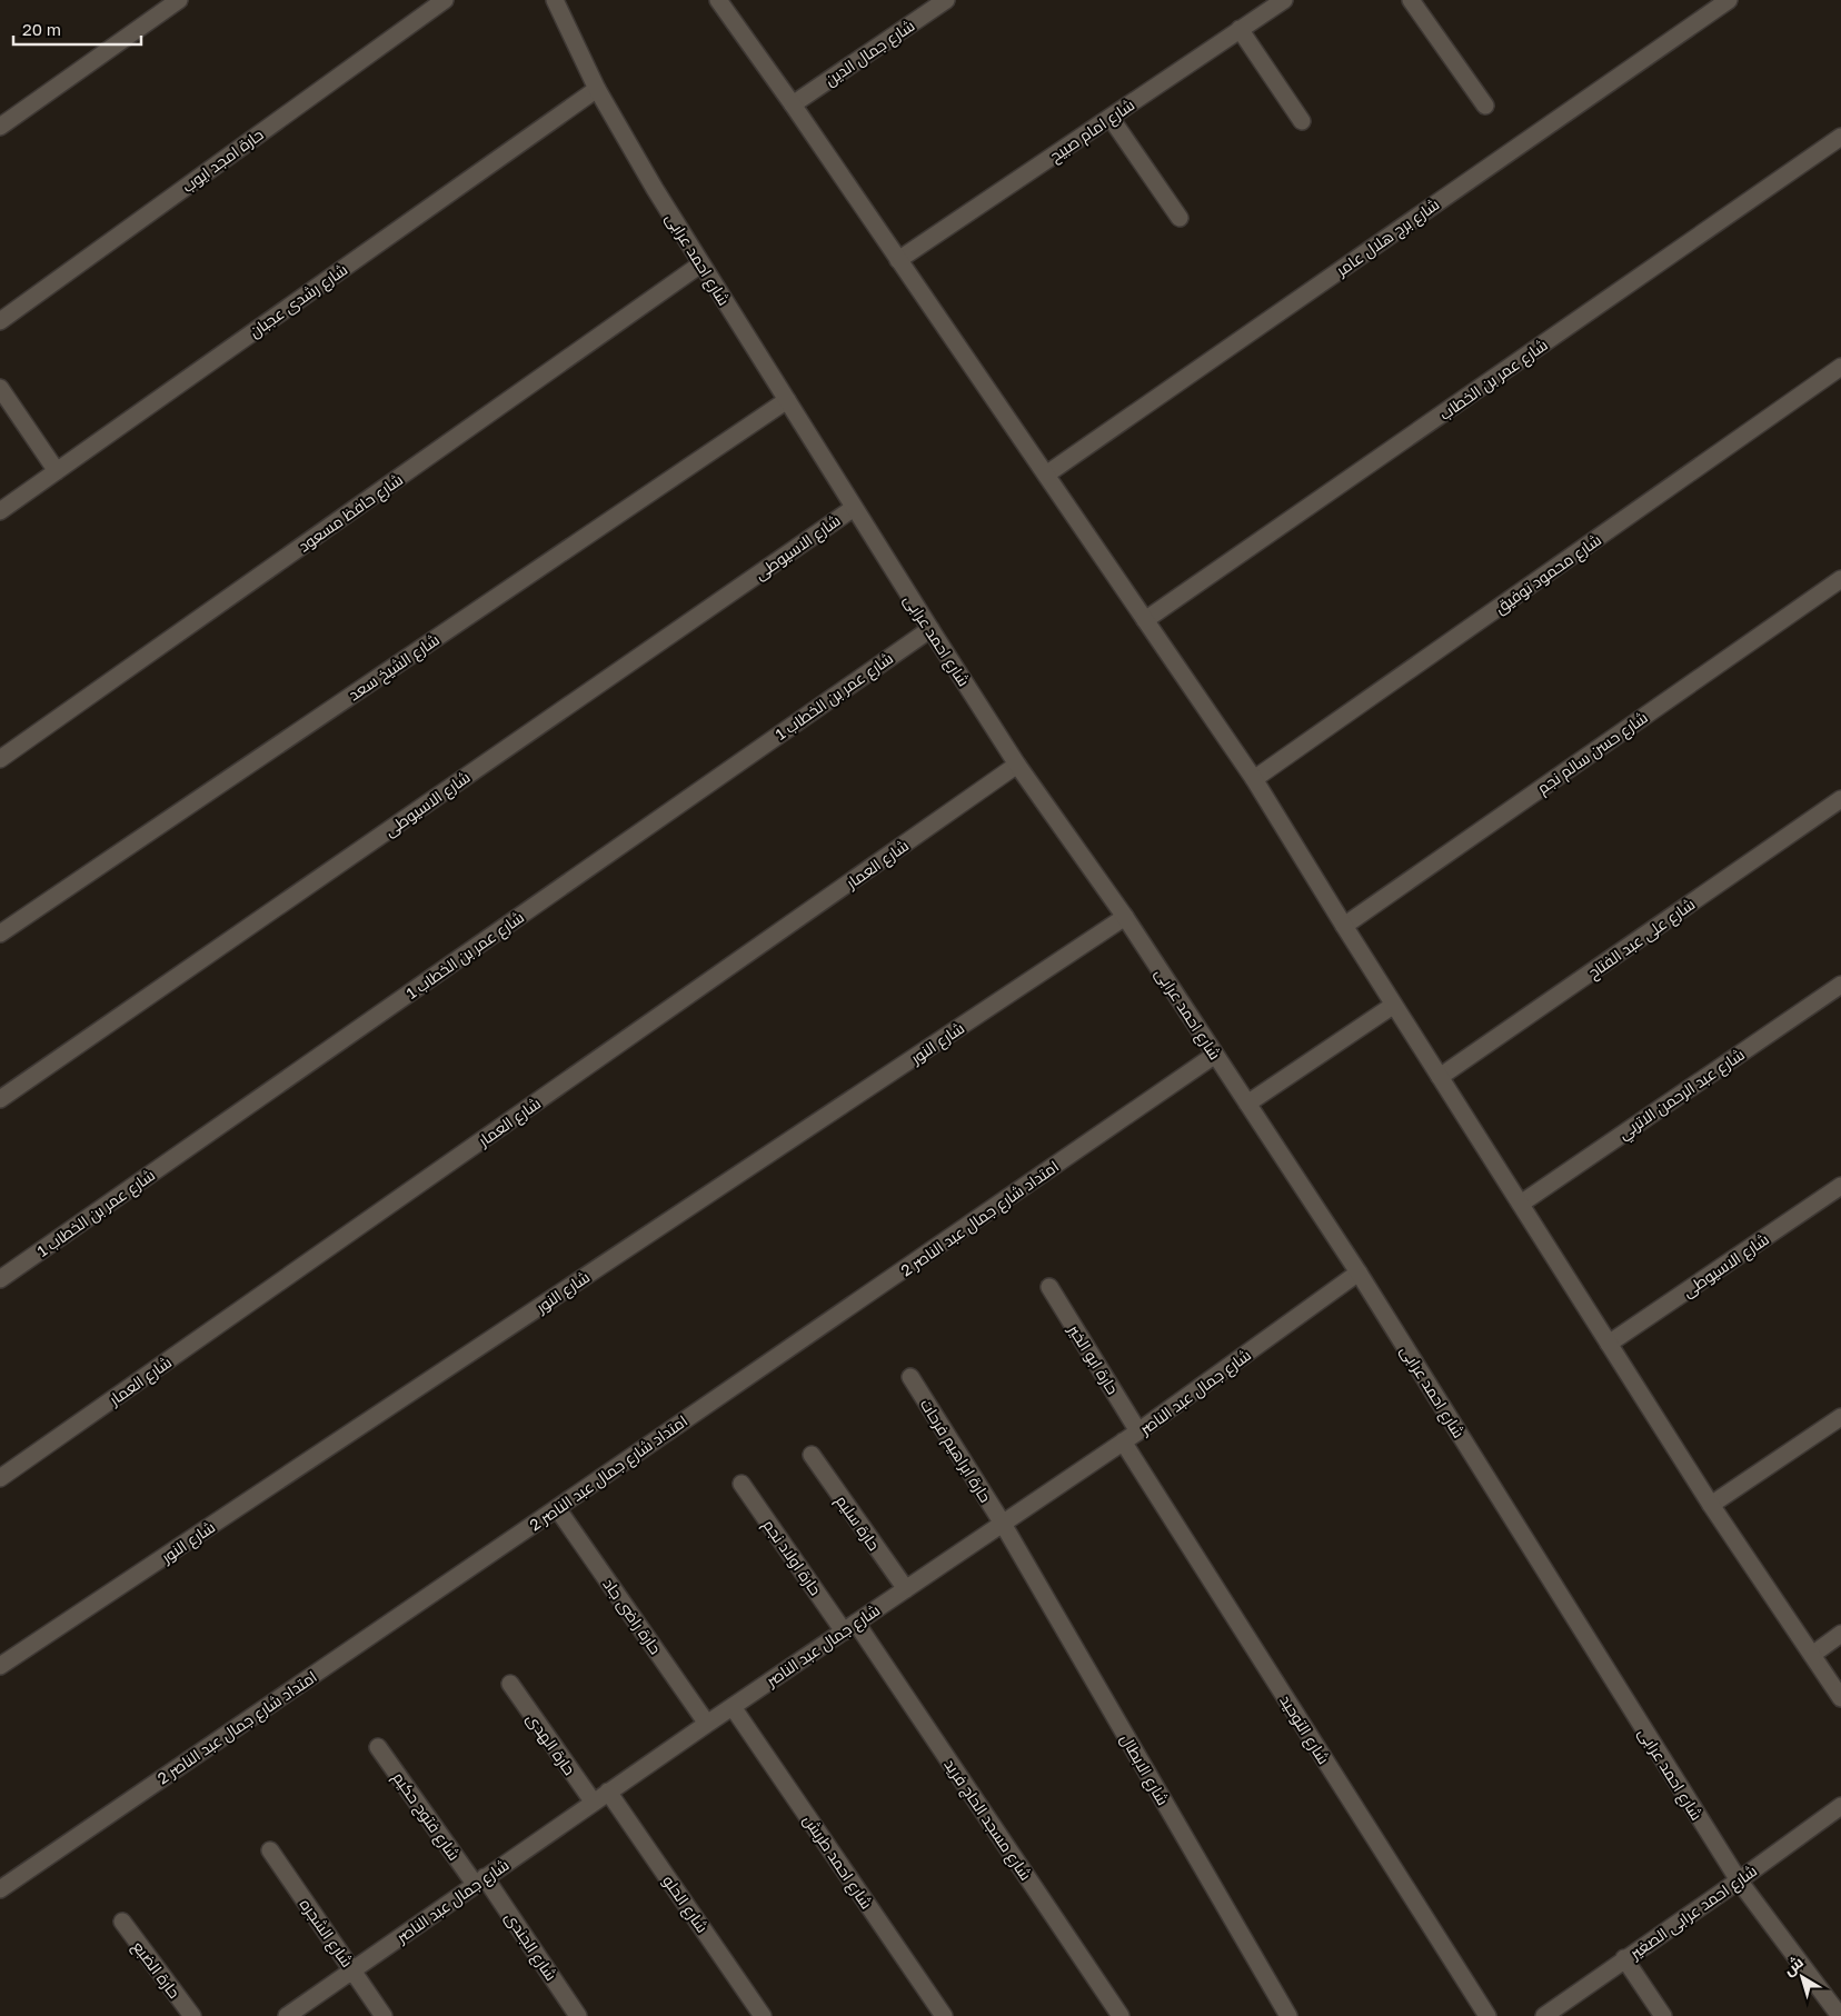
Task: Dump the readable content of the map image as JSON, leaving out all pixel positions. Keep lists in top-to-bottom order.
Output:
{
  "streets": {
    "street": [
      "شارع جمال الدين",
      "شارع امام صبيح",
      "حارة امجد ايوب",
      "شارع برج هلال عامر",
      "شارع احمد عرابى",
      "شارع رشدى عجبان",
      "شارع عمر بن الخطاب",
      "شارع حافظ مسعود",
      "شارع الاسيوطى",
      "شارع محمود توفيق",
      "شارع الشيخ سعد",
      "شارع عمر بن الخطاب 1",
      "شارع حسن سالم نجم",
      "شارع العمار",
      "شارع على عبد الفتاح",
      "شارع النور",
      "شارع عبد الرحمن الاتربي",
      "امتداد شارع جمال عبد الناصر 2",
      "حارة ابو الخير",
      "شارع جمال عبد الناصر",
      "حارة ابراهيم فرحات",
      "حارة سليم",
      "حارة اولاد نجم",
      "حارة راضى جاد",
      "شارع التوحيد",
      "حارة الهدى",
      "شارع الابطال",
      "شارع فتوح حكيم",
      "شارع مسجد الحاج فريد",
      "شارع احمد طربش",
      "شارع الحلو",
      "شارع احمد عرابى الصغير",
      "شارع الشجره",
      "شارع الجندى",
      "حارة الضبع"
    ]
  },
  "crossings": [
    ["شارع احمد عرابى", "شارع رشدى عجبان"],
    ["شارع احمد عرابى", "شارع حافظ مسعود"],
    ["شارع احمد عرابى", "شارع الاسيوطى"],
    ["شارع احمد عرابى", "شارع الشيخ سعد"],
    ["شارع احمد عرابى", "شارع عمر بن الخطاب 1"],
    ["شارع احمد عرابى", "شارع العمار"],
    ["شارع احمد عرابى", "شارع النور"],
    ["شارع احمد عرابى", "امتداد شارع جمال عبد الناصر 2"],
    ["شارع احمد عرابى", "شارع جمال عبد الناصر"],
    ["شارع احمد عرابى", "شارع احمد عرابى الصغير"],
    ["امتداد شارع جمال عبد الناصر 2", "حارة راضى جاد"],
    ["حارة ابو الخير", "شارع جمال عبد الناصر"],
    ["شارع جمال عبد الناصر", "حارة ابراهيم فرحات"],
    ["شارع جمال عبد الناصر", "حارة سليم"],
    ["شارع جمال عبد الناصر", "حارة اولاد نجم"],
    ["شارع جمال عبد الناصر", "حارة راضى جاد"],
    ["شارع جمال عبد الناصر", "شارع التوحيد"],
    ["شارع جمال عبد الناصر", "حارة الهدى"],
    ["شارع جمال عبد الناصر", "شارع الابطال"],
    ["شارع جمال عبد الناصر", "شارع فتوح حكيم"],
    ["شارع جمال عبد الناصر", "شارع مسجد الحاج فريد"],
    ["شارع جمال عبد الناصر", "شارع احمد طربش"],
    ["شارع جمال عبد الناصر", "شارع الحلو"],
    ["شارع جمال عبد الناصر", "شارع الشجره"],
    ["شارع جمال عبد الناصر", "شارع الجندى"],
    ["حارة ابراهيم فرحات", "شارع الابطال"],
    ["حارة اولاد نجم", "شارع مسجد الحاج فريد"],
    ["شارع فتوح حكيم", "شارع الجندى"]
  ],
  "scale_bar": "20 m",
  "north": "top left"
}
